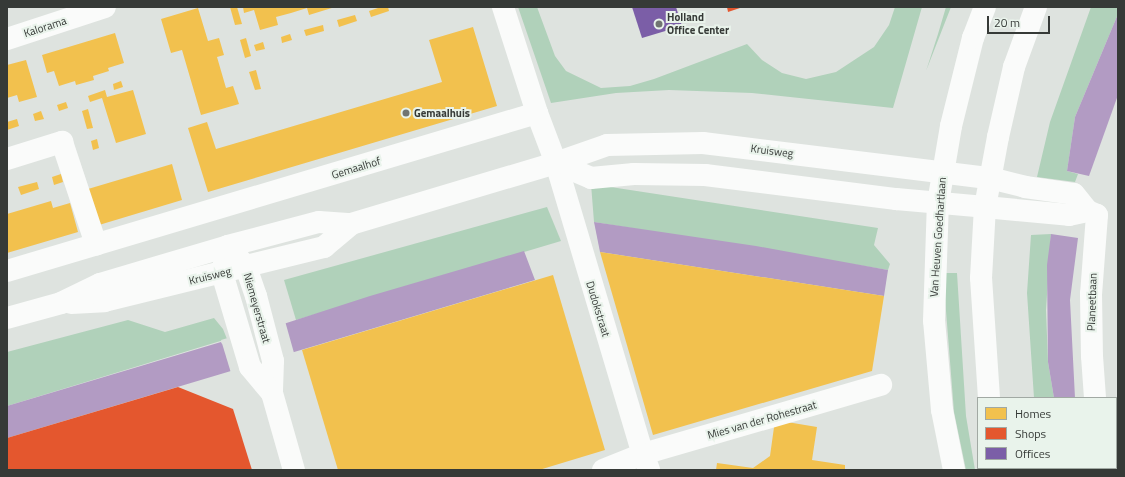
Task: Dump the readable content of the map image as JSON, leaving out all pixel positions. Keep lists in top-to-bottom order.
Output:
{
  "streets": {
    "street": [
      "Kalorama",
      "Kruisweg",
      "Gemaalhof",
      "Van Heuven Goedhartlaan",
      "Planeetbaan",
      "Niemeyerstraat",
      "Dudokstraat",
      "Mies van der Rohestraat"
    ]
  },
  "crossings": [
    ["Kruisweg", "Van Heuven Goedhartlaan"],
    ["Kruisweg", "Planeetbaan"],
    ["Kruisweg", "Niemeyerstraat"],
    ["Kruisweg", "Dudokstraat"],
    ["Dudokstraat", "Mies van der Rohestraat"]
  ],
  "places": ["Holland Office Center", "Gemaalhuis"],
  "legend": ["Homes", "Shops", "Offices"],
  "scale_bar": "20 m"
}
